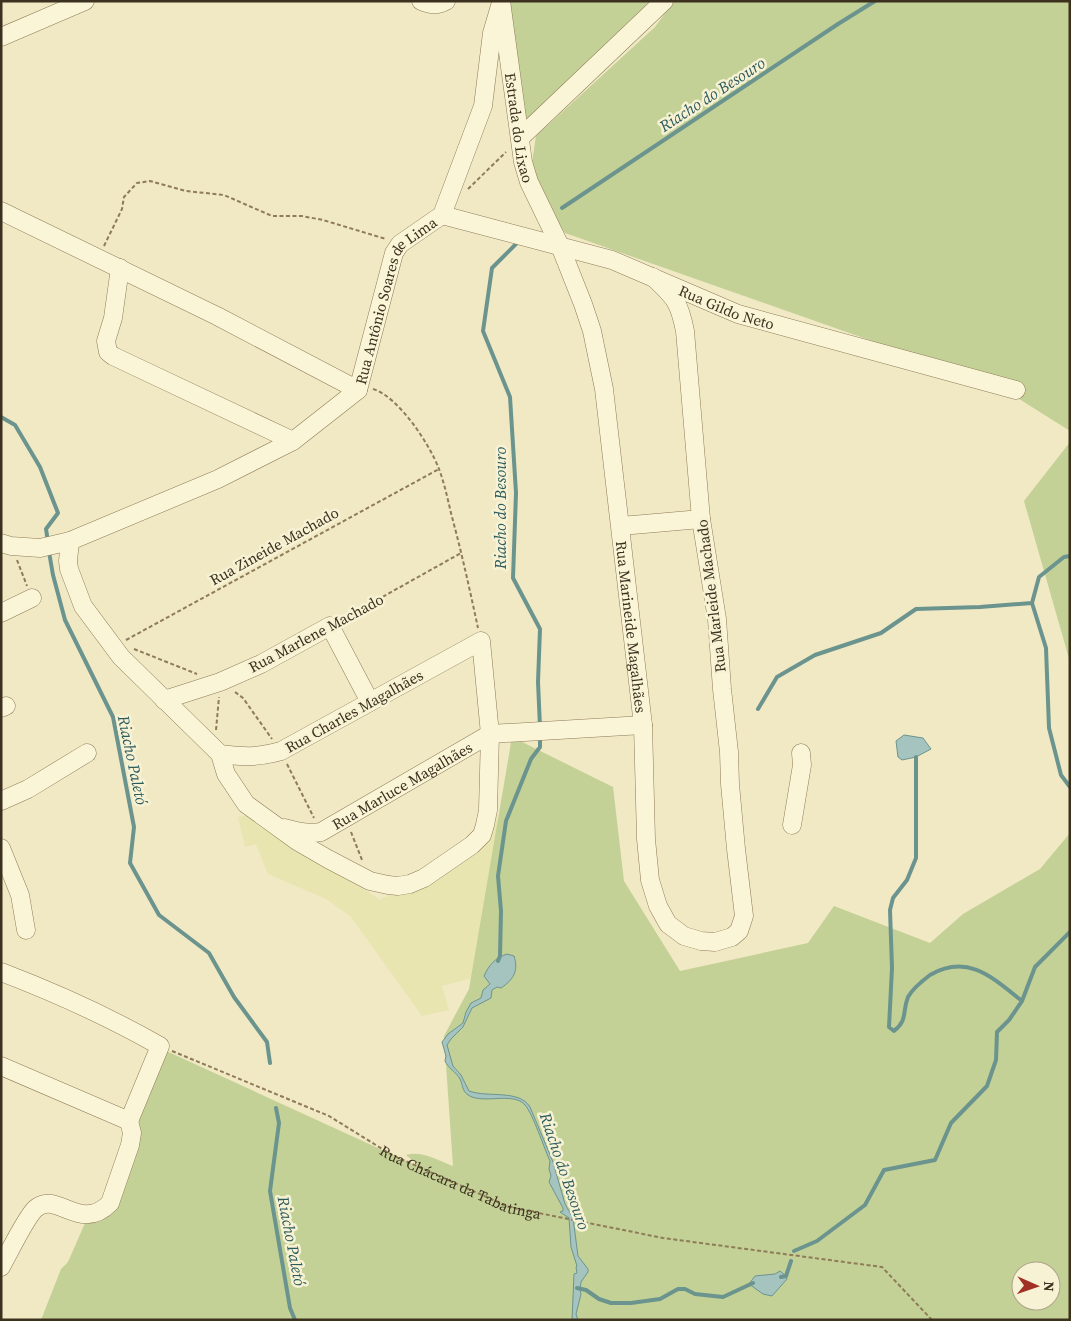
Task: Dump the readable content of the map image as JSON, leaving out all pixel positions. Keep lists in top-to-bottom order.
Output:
{
  "streets": {
    "street": [
      "Estrada do Lixao",
      "Rua Antônio Soares de Lima",
      "Rua Gildo Neto",
      "Rua Marleide Machado",
      "Rua Marineide Magalhães",
      "Rua Marlene Machado",
      "Rua Charles Magalhães",
      "Rua Marluce Magalhães"
    ],
    "path": ["Rua Zineide Machado", "Rua Chácara da Tabatinga"]
  },
  "crossings": [
    ["Estrada do Lixao", "Rua Antônio Soares de Lima"],
    ["Estrada do Lixao", "Rua Gildo Neto"],
    ["Estrada do Lixao", "Rua Marineide Magalhães"],
    ["Rua Antônio Soares de Lima", "Rua Gildo Neto"],
    ["Rua Gildo Neto", "Rua Marleide Machado"],
    ["Rua Gildo Neto", "Rua Marineide Magalhães"],
    ["Rua Marleide Machado", "Rua Marineide Magalhães"],
    ["Rua Marineide Magalhães", "Rua Marluce Magalhães"]
  ],
  "water": ["Riacho do Besouro", "Riacho Paletó"],
  "north": "right"
}
